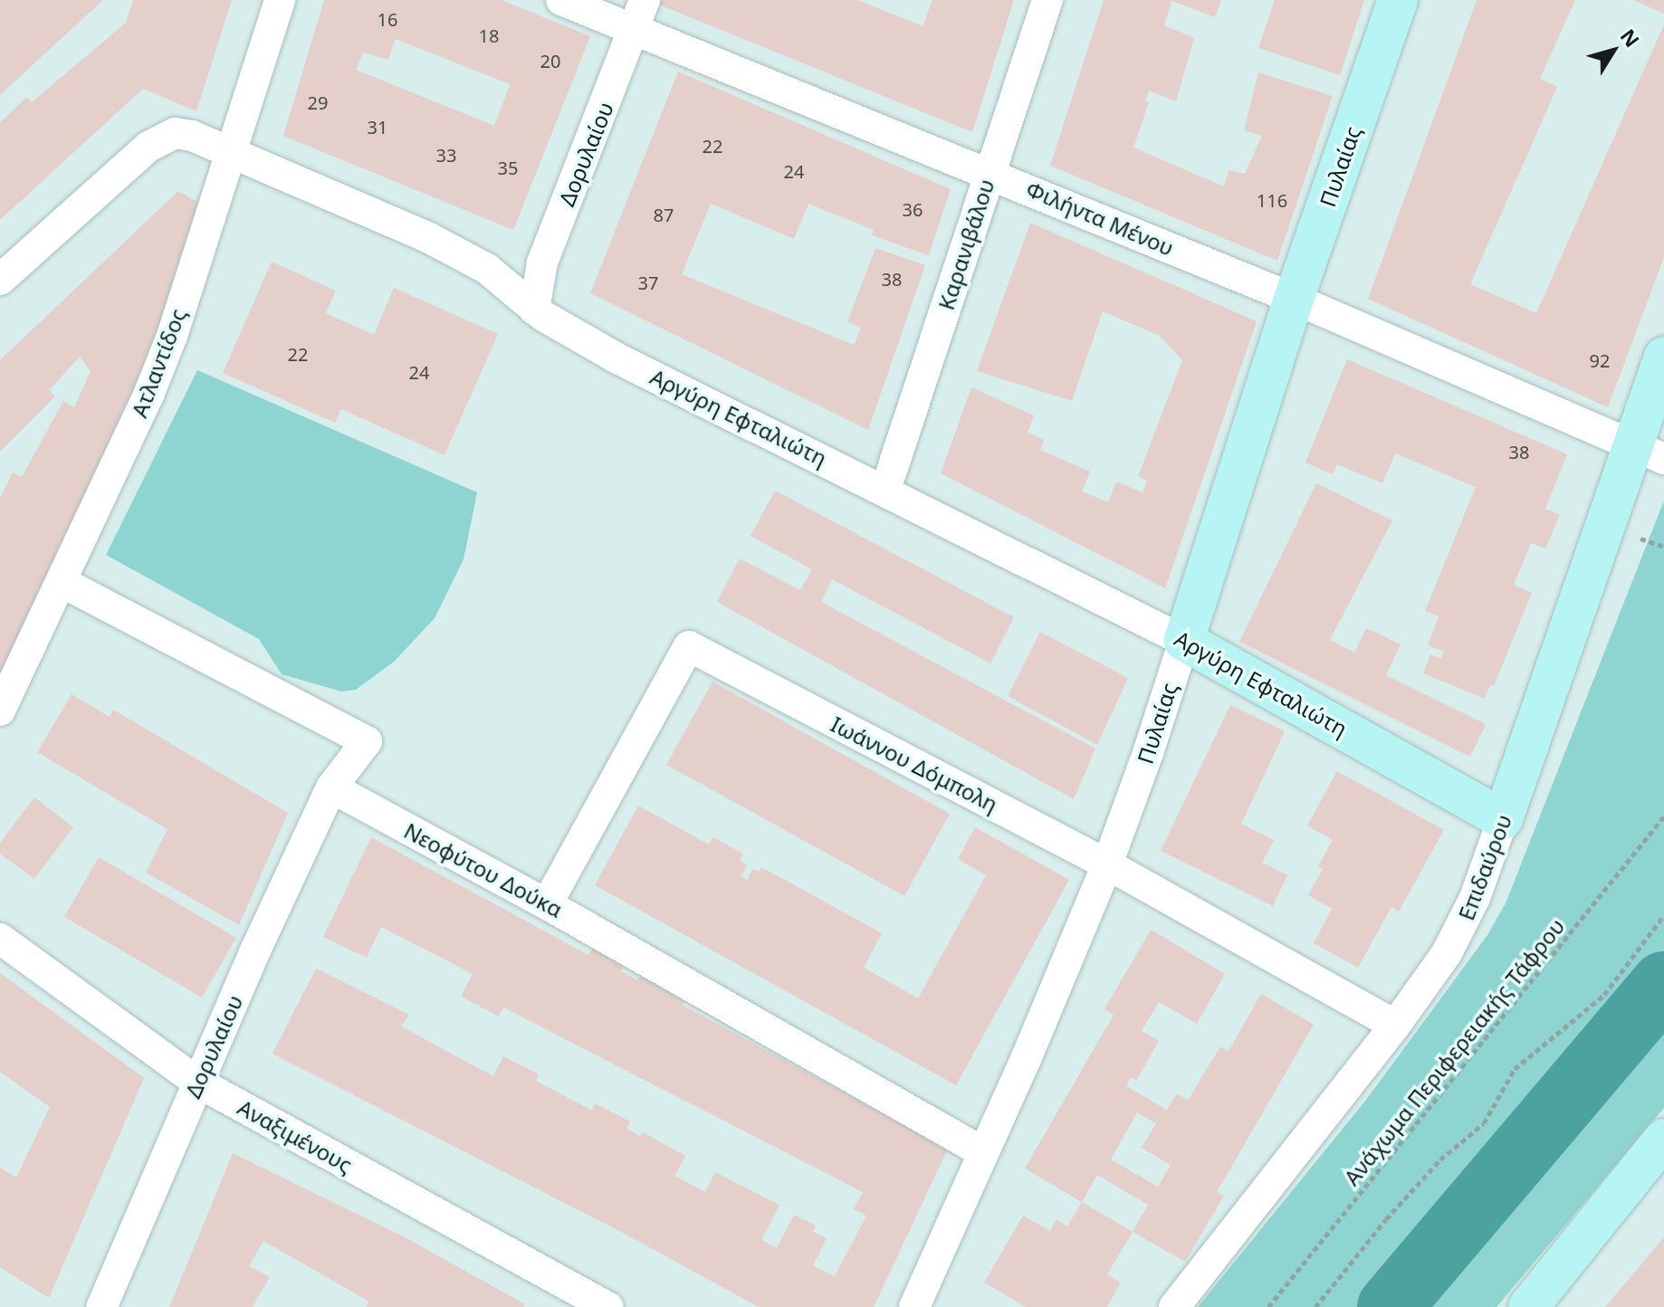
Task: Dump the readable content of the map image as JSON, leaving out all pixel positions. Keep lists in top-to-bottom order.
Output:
{
  "streets": {
    "street": [
      "Δορυλαίου",
      "Πυλαίας",
      "Φιλήντα Μένου",
      "Καρανιβάλου",
      "Ατλαντίδος",
      "Αργύρη Εφταλιώτη",
      "Ιωάννου Δόμπολη",
      "Επιδαύρου",
      "Νεοφύτου Δούκα",
      "Αναξιμένους"
    ],
    "path": ["Ανάχωμα Περιφερειακής Τάφρου"]
  },
  "crossings": [
    ["Δορυλαίου", "Φιλήντα Μένου"],
    ["Δορυλαίου", "Αργύρη Εφταλιώτη"],
    ["Δορυλαίου", "Νεοφύτου Δούκα"],
    ["Δορυλαίου", "Αναξιμένους"],
    ["Πυλαίας", "Φιλήντα Μένου"],
    ["Πυλαίας", "Αργύρη Εφταλιώτη"],
    ["Πυλαίας", "Ιωάννου Δόμπολη"],
    ["Πυλαίας", "Νεοφύτου Δούκα"],
    ["Φιλήντα Μένου", "Καρανιβάλου"],
    ["Φιλήντα Μένου", "Επιδαύρου"],
    ["Καρανιβάλου", "Αργύρη Εφταλιώτη"],
    ["Ατλαντίδος", "Αργύρη Εφταλιώτη"],
    ["Αργύρη Εφταλιώτη", "Επιδαύρου"],
    ["Ιωάννου Δόμπολη", "Επιδαύρου"],
    ["Ιωάννου Δόμπολη", "Νεοφύτου Δούκα"]
  ],
  "house_numbers": [
    "16",
    "18",
    "20",
    "29",
    "31",
    "22",
    "33",
    "35",
    "24",
    "116",
    "36",
    "87",
    "38",
    "37",
    "22",
    "92",
    "24",
    "38"
  ],
  "north": "top right"
}
